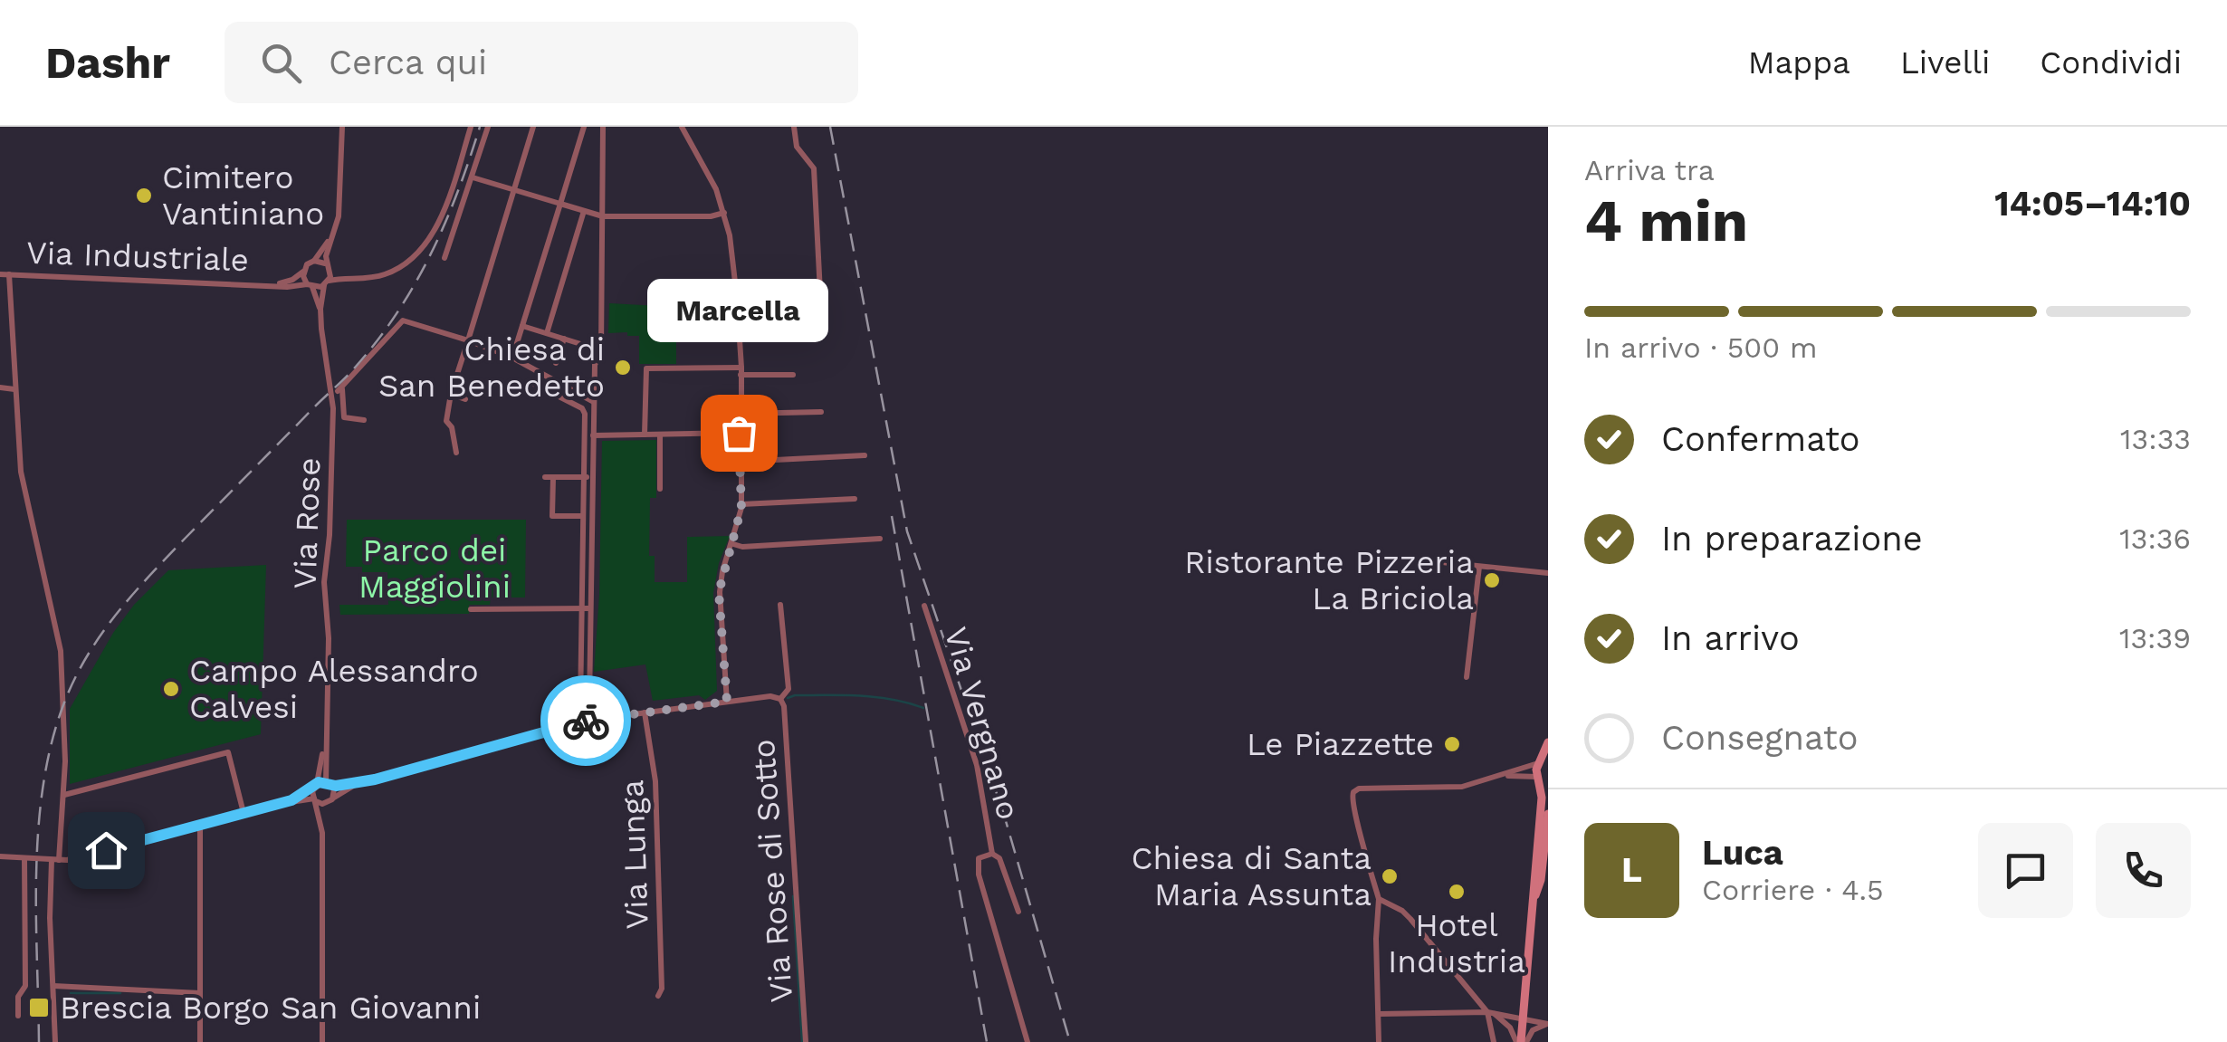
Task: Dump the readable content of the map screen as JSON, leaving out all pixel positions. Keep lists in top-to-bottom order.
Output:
{
  "streets": {
    "street": [
      "Via Industriale",
      "Via Rose",
      "Via Vergnano",
      "Via Lunga",
      "Via Rose di Sotto"
    ]
  },
  "crossings": [
    ["Via Industriale", "Via Rose"]
  ],
  "parks": ["Parco dei Maggiolini"],
  "places": {
    "other": [
      "Cimitero Vantiniano",
      "Chiesa di San Benedetto",
      "Marcella",
      "Ristorante Pizzeria La Briciola",
      "Campo Alessandro Calvesi",
      "Le Piazzette",
      "Chiesa di Santa Maria Assunta",
      "Hotel Industria"
    ],
    "transit": ["Brescia Borgo San Giovanni"]
  },
  "page": {
    "header": "Dashr",
    "search": "Cerca qui",
    "nav": ["Mappa", "Livelli", "Condividi"],
    "heading": ["4 min", "Arriva tra", "14:05–14:10"],
    "panel": ["Luca", "Corriere · 4.5"],
    "bubble": "Marcella",
    "bar": "In arrivo · 500 m",
    "list": [
      ["Confermato", "13:33"],
      ["In preparazione", "13:36"],
      ["In arrivo", "13:39"],
      "Consegnato"
    ],
    "round": "L"
  }
}
